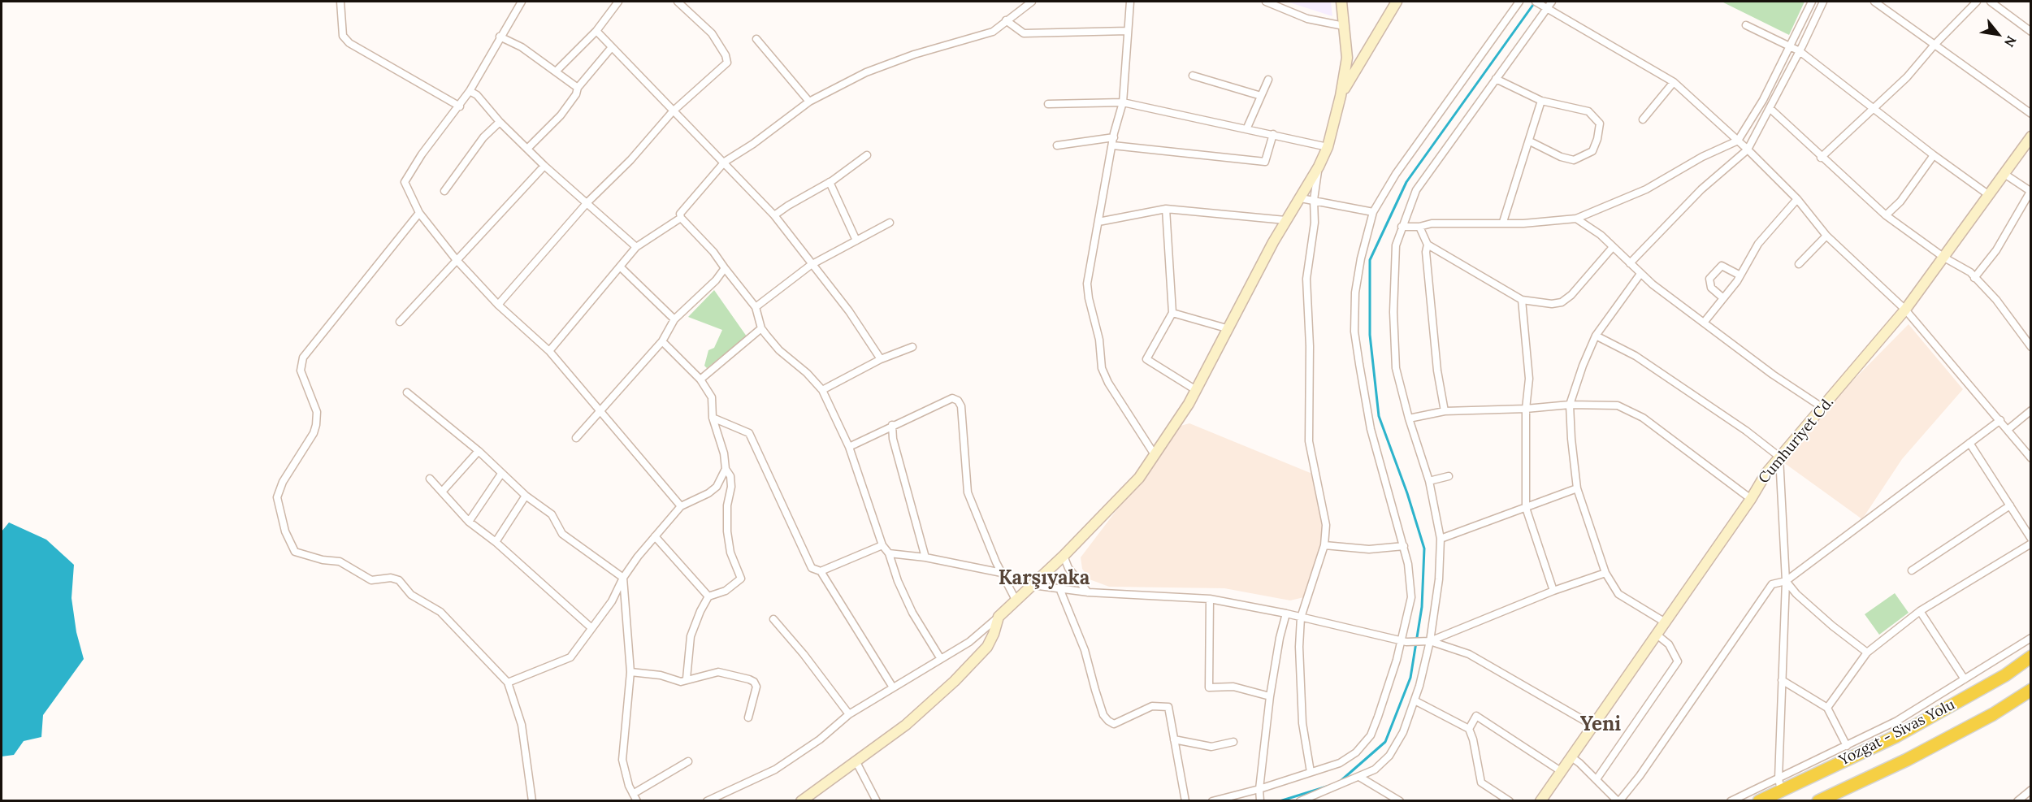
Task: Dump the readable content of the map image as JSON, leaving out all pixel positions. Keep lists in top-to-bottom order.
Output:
{
  "streets": {
    "highway": ["Yozgat - Sivas Yolu"],
    "street": ["Cumhuriyet Cd."]
  },
  "districts": ["Karşıyaka", "Yeni"],
  "north": "bottom right"
}
